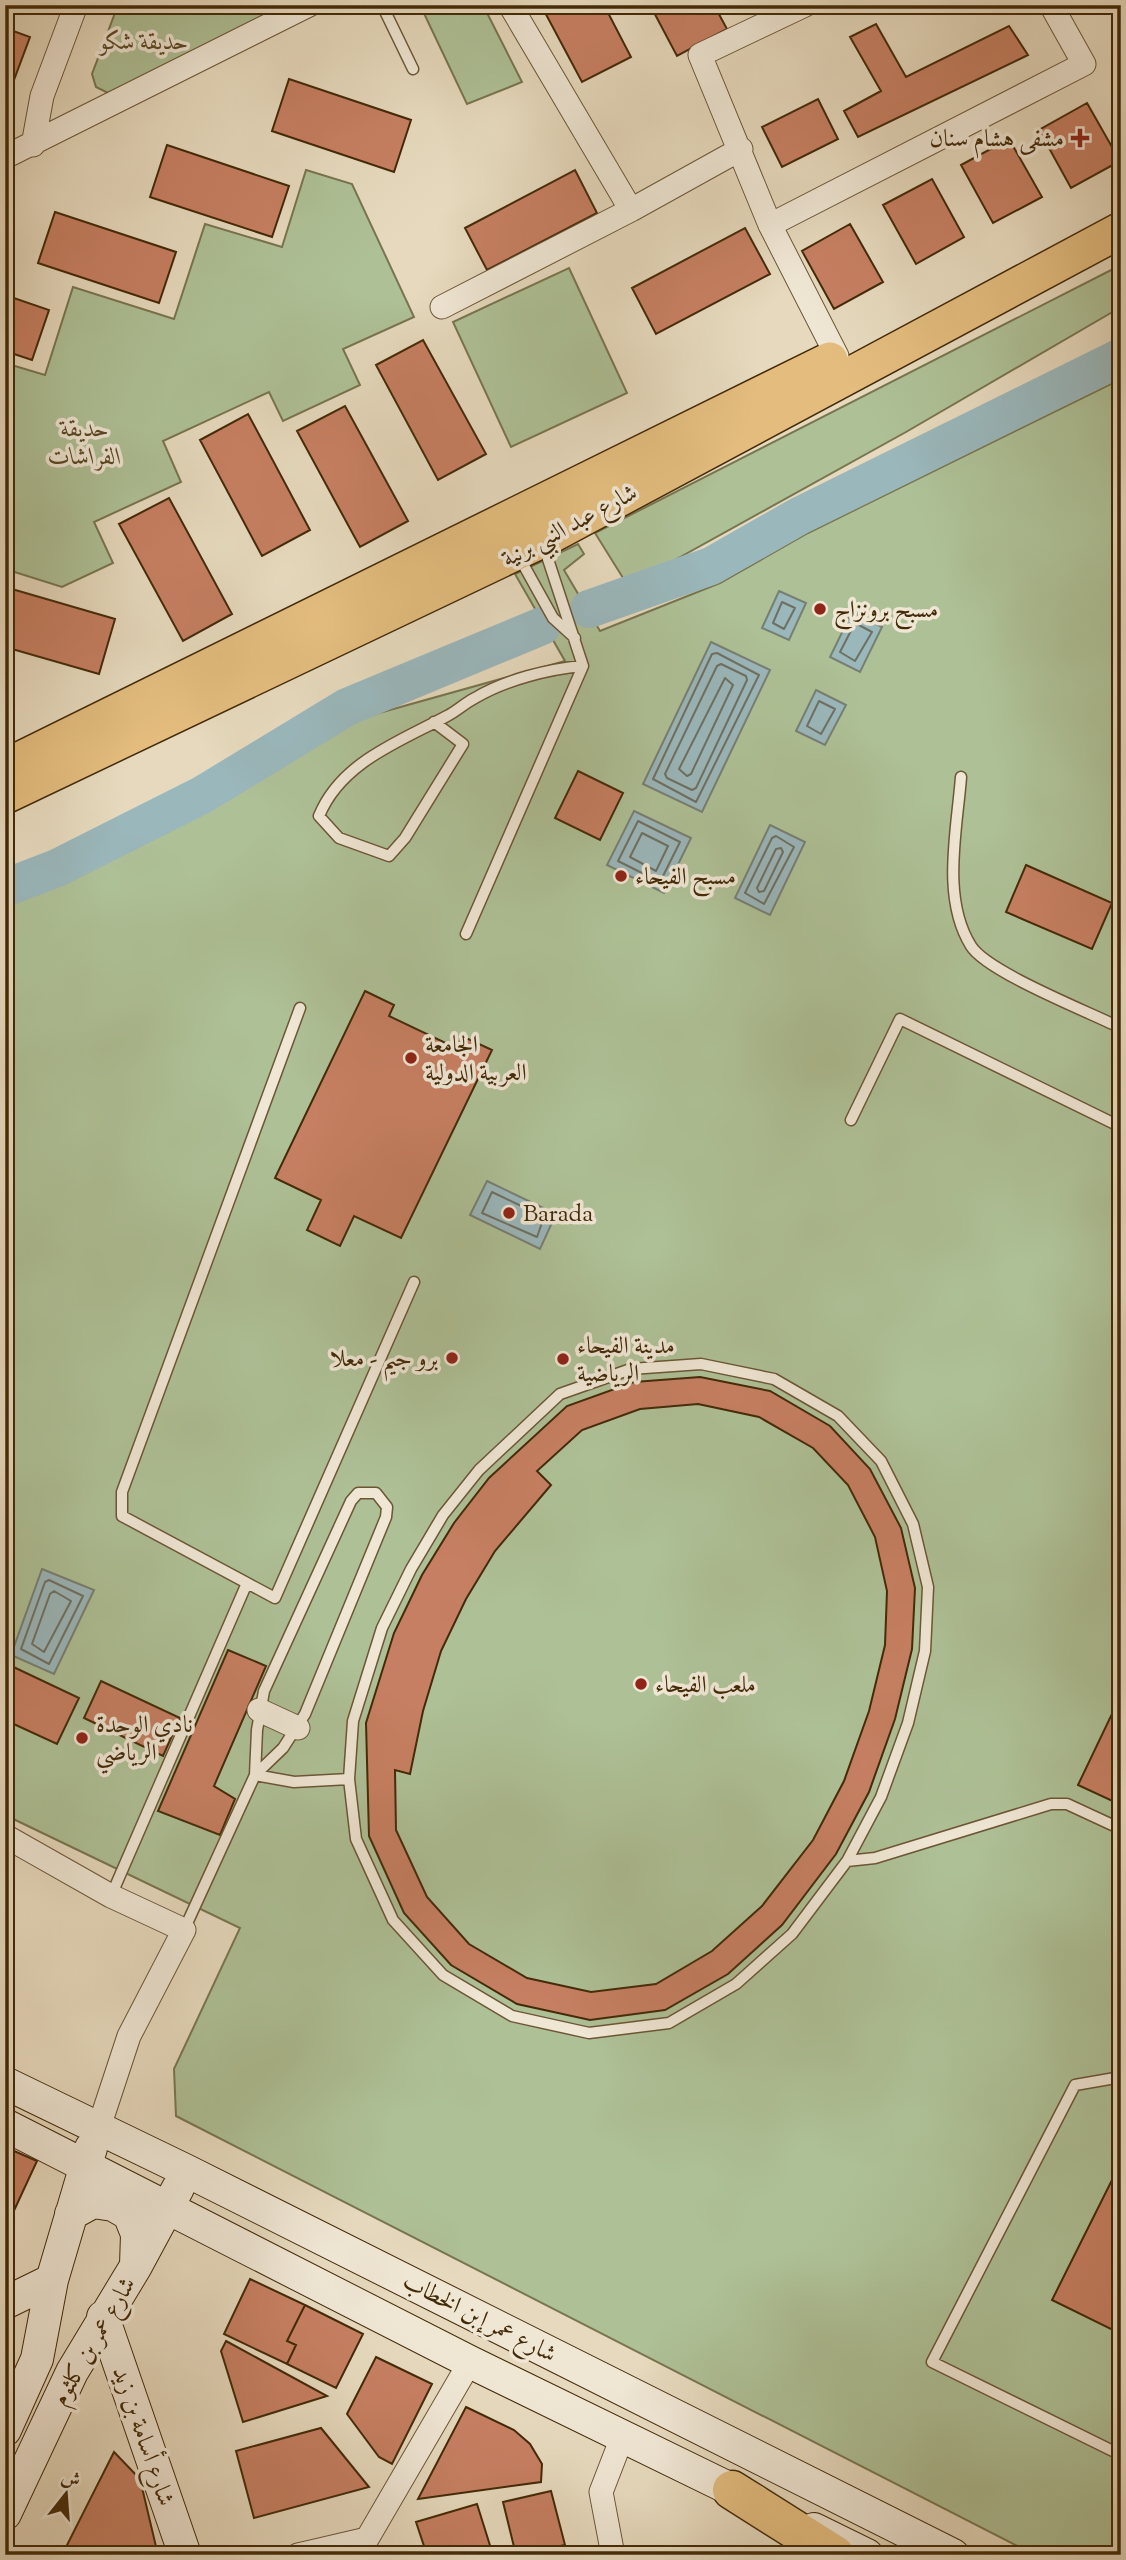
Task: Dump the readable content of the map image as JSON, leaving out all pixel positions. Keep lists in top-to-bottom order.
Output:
{
  "streets": {
    "main road": [
      "شارع عبد النبي برنية",
      "شارع عمر إبن الخطاب",
      "شارع عمر بن كلثوم",
      "شارع أسامة بن زيد"
    ]
  },
  "crossings": [
    ["شارع عمر إبن الخطاب", "شارع عمر بن كلثوم"],
    ["شارع عمر بن كلثوم", "شارع أسامة بن زيد"]
  ],
  "parks": ["حديقة شكو", "حديقة الفراشات"],
  "places": {
    "health": ["مشفى هشام سنان"],
    "other": [
      "مسبح برونزاج",
      "مسبح الفيحاء",
      "الجامعة العربية الدولية",
      "Barada",
      "برو جيم - معلا",
      "مدينة الفيحاء الرياضية",
      "ملعب الفيحاء",
      "نادي الوحدة الرياضي"
    ]
  },
  "north": "top"
}
